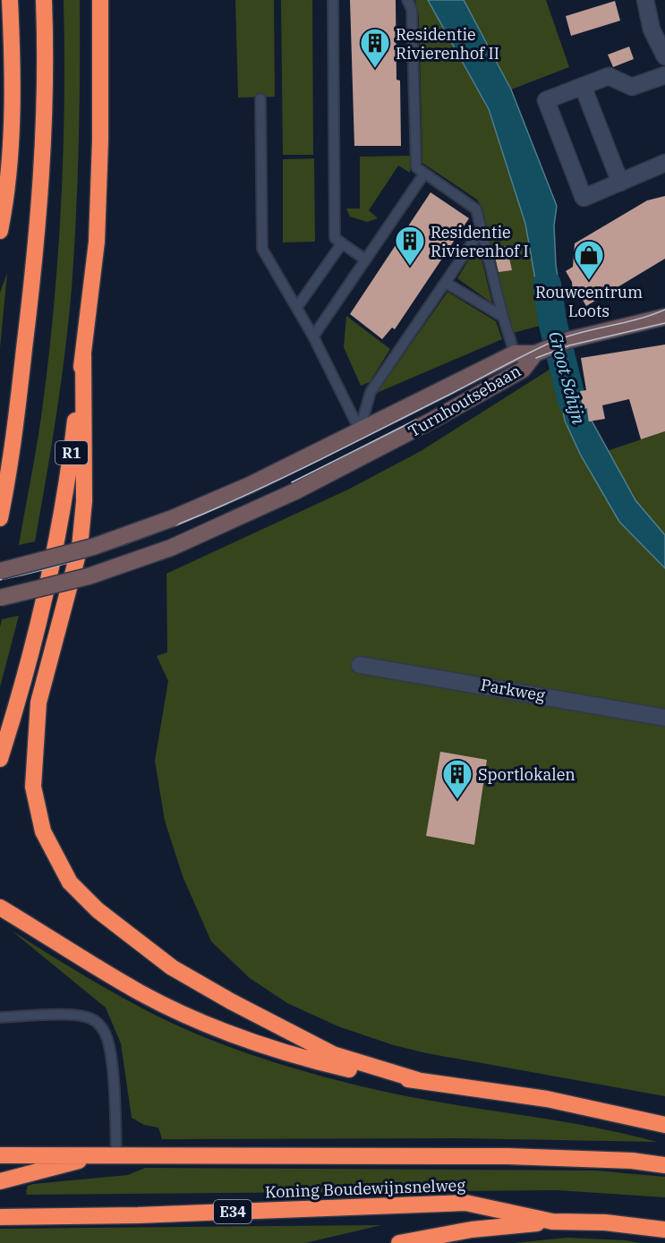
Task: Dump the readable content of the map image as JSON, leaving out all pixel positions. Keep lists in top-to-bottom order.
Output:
{
  "streets": {
    "highway": ["R1", "Koning Boudewijnsnelweg", "E34"],
    "main road": ["Turnhoutsebaan"],
    "street": ["Parkweg"]
  },
  "water": ["Groot Schijn"],
  "places": {
    "building": ["Residentie Rivierenhof II", "Residentie Rivierenhof I", "Sportlokalen"],
    "shop": ["Rouwcentrum Loots"]
  }
}
